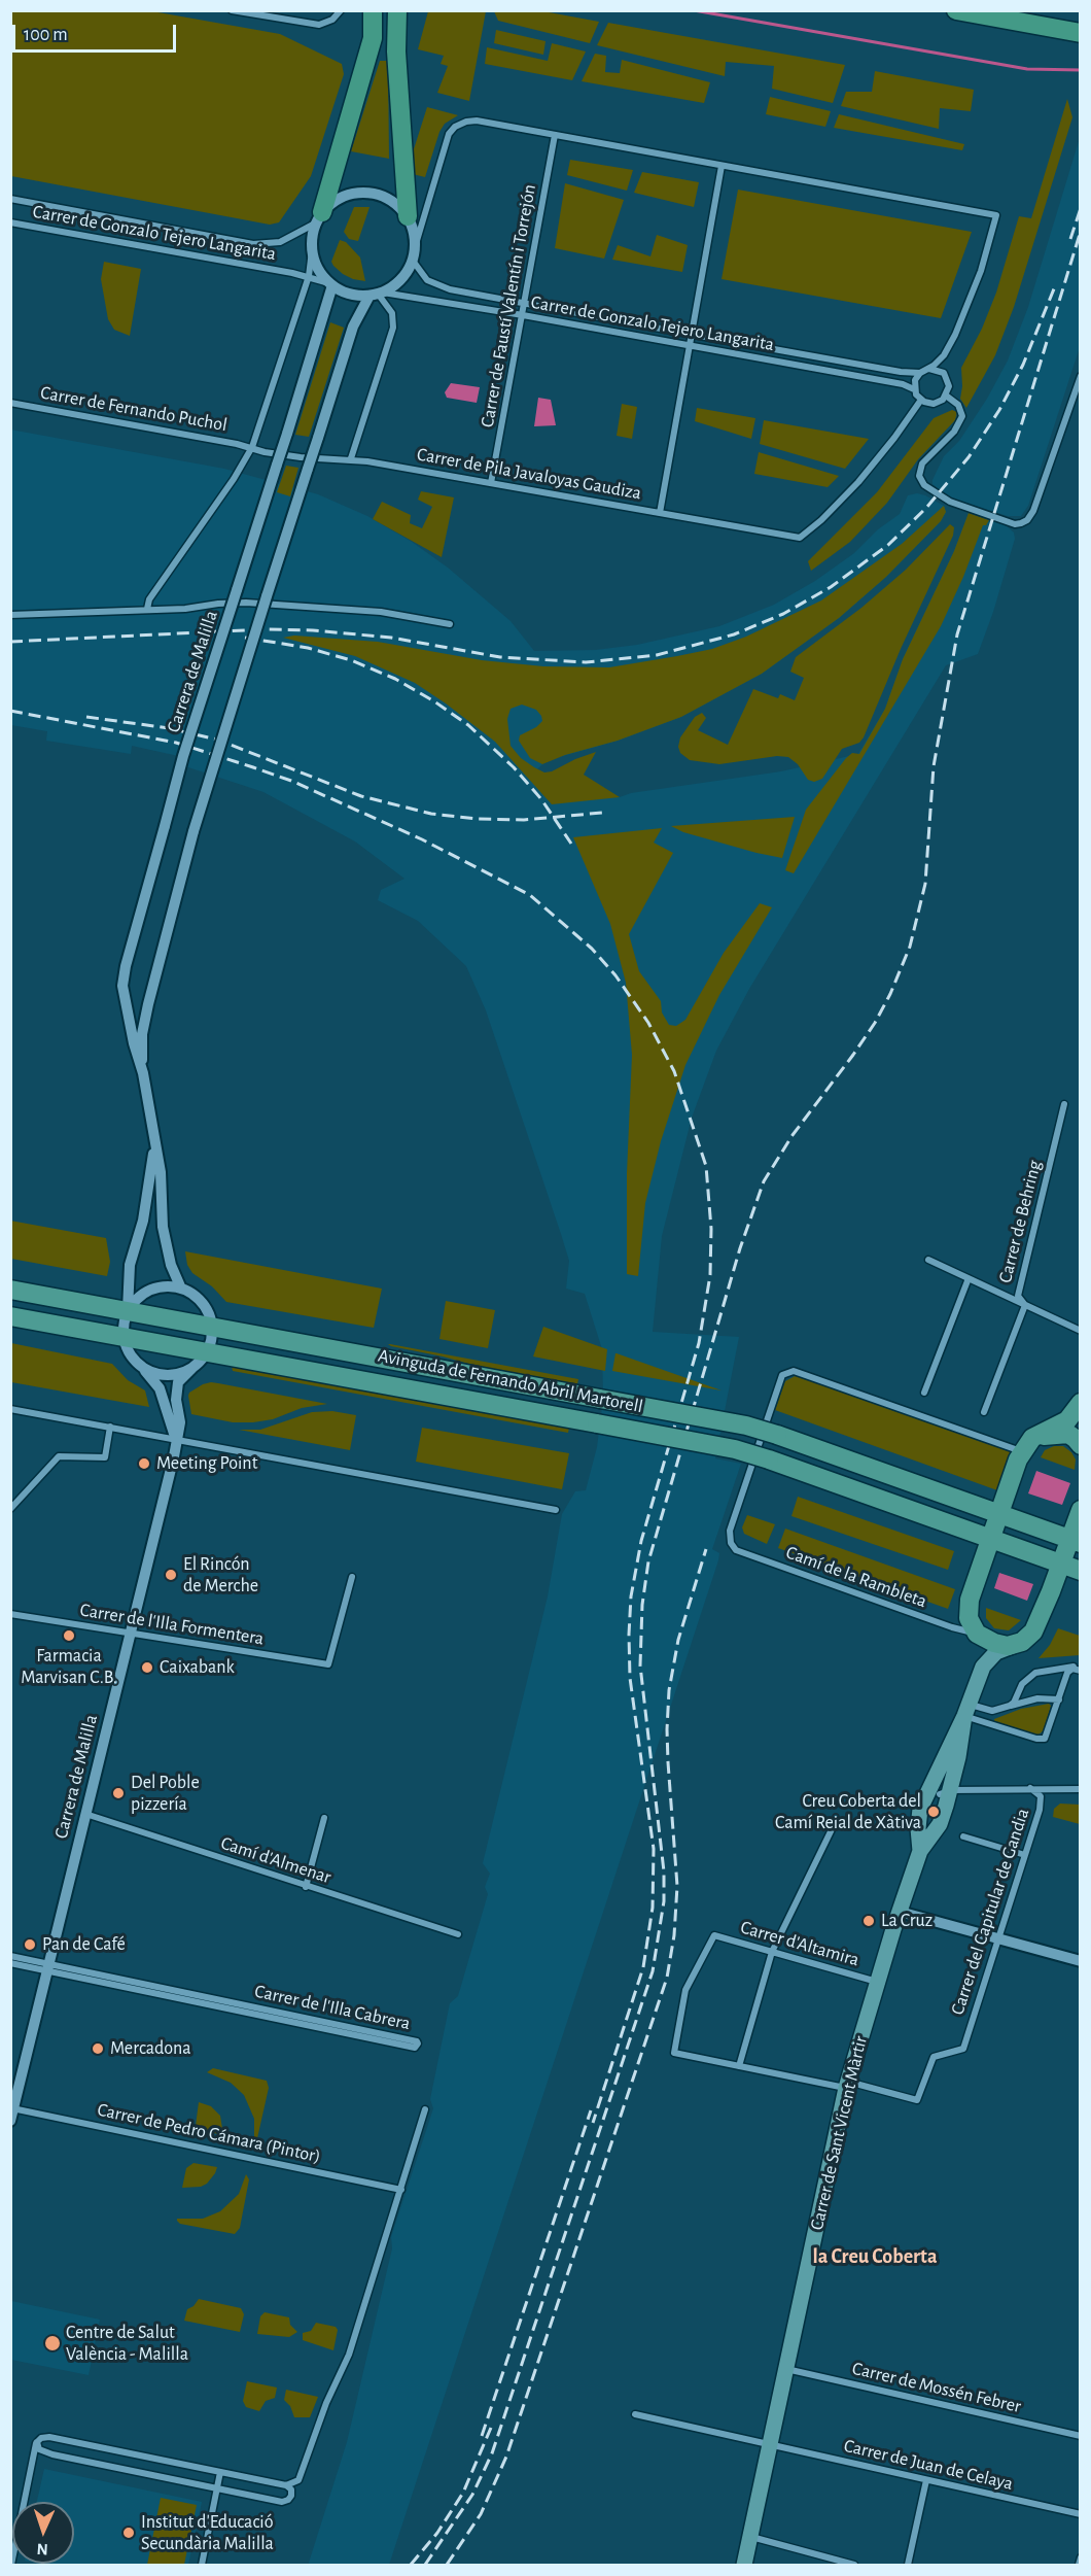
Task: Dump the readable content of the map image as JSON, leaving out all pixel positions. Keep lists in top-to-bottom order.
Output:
{
  "streets": {
    "main road": ["Avinguda de Fernando Abril Martorell", "Carrer de Sant Vicent Màrtir"],
    "street": [
      "Carrer de Gonzalo Tejero Langarita",
      "Carrer de Faustí Valentín i Torrejón",
      "Carrer de Fernando Puchol",
      "Carrer de Pila Javaloyas Gaudiza",
      "Carrera de Malilla",
      "Carrer de Behring",
      "Camí de la Rambleta",
      "Carrer de l'Illa Formentera",
      "Camí d'Almenar",
      "Carrer del Capitular de Gandia",
      "Carrer d'Altamira",
      "Carrer de l'Illa Cabrera",
      "Carrer de Pedro Cámara (Pintor)",
      "Carrer de Mossén Febrer",
      "Carrer de Juan de Celaya"
    ]
  },
  "crossings": [
    ["Carrer de Gonzalo Tejero Langarita", "Carrer de Faustí Valentín i Torrejón"],
    ["Carrer de Gonzalo Tejero Langarita", "Carrer de Pila Javaloyas Gaudiza"],
    ["Carrer de Gonzalo Tejero Langarita", "Carrera de Malilla"],
    ["Carrer de Faustí Valentín i Torrejón", "Carrer de Pila Javaloyas Gaudiza"],
    ["Carrer de Fernando Puchol", "Carrer de Pila Javaloyas Gaudiza"],
    ["Carrera de Malilla", "Avinguda de Fernando Abril Martorell"],
    ["Carrera de Malilla", "Carrer de l'Illa Formentera"],
    ["Carrera de Malilla", "Camí d'Almenar"],
    ["Carrera de Malilla", "Carrer de l'Illa Cabrera"],
    ["Carrera de Malilla", "Carrer de Pedro Cámara (Pintor)"],
    ["Carrer del Capitular de Gandia", "Carrer de Sant Vicent Màrtir"],
    ["Carrer d'Altamira", "Carrer de Sant Vicent Màrtir"],
    ["Carrer de Sant Vicent Màrtir", "Carrer de Mossén Febrer"],
    ["Carrer de Sant Vicent Màrtir", "Carrer de Juan de Celaya"]
  ],
  "districts": ["la Creu Coberta"],
  "places": [
    "Meeting Point",
    "El Rincón de Merche",
    "Farmacia Marvisan C.B.",
    "Caixabank",
    "Del Poble pizzería",
    "Creu Coberta del Camí Reial de Xàtiva",
    "La Cruz",
    "Pan de Café",
    "Mercadona",
    "Centre de Salut València - Malilla",
    "Institut d'Educació Secundària Malilla"
  ],
  "scale_bar": "100 m",
  "north": "bottom"
}
